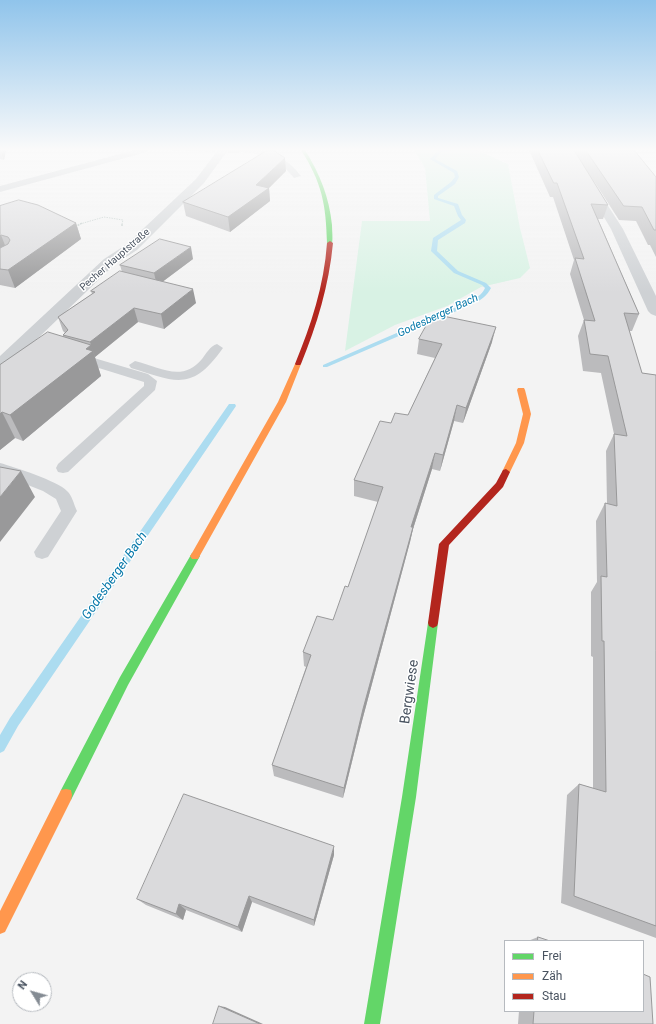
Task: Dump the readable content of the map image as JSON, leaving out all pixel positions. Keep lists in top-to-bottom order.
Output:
{
  "streets": {
    "main road": ["Bergwiese"],
    "street": ["Pecher Hauptstraße"]
  },
  "water": ["Godesberger Bach"],
  "legend": ["Frei", "Zäh", "Stau"],
  "north": "top left"
}
